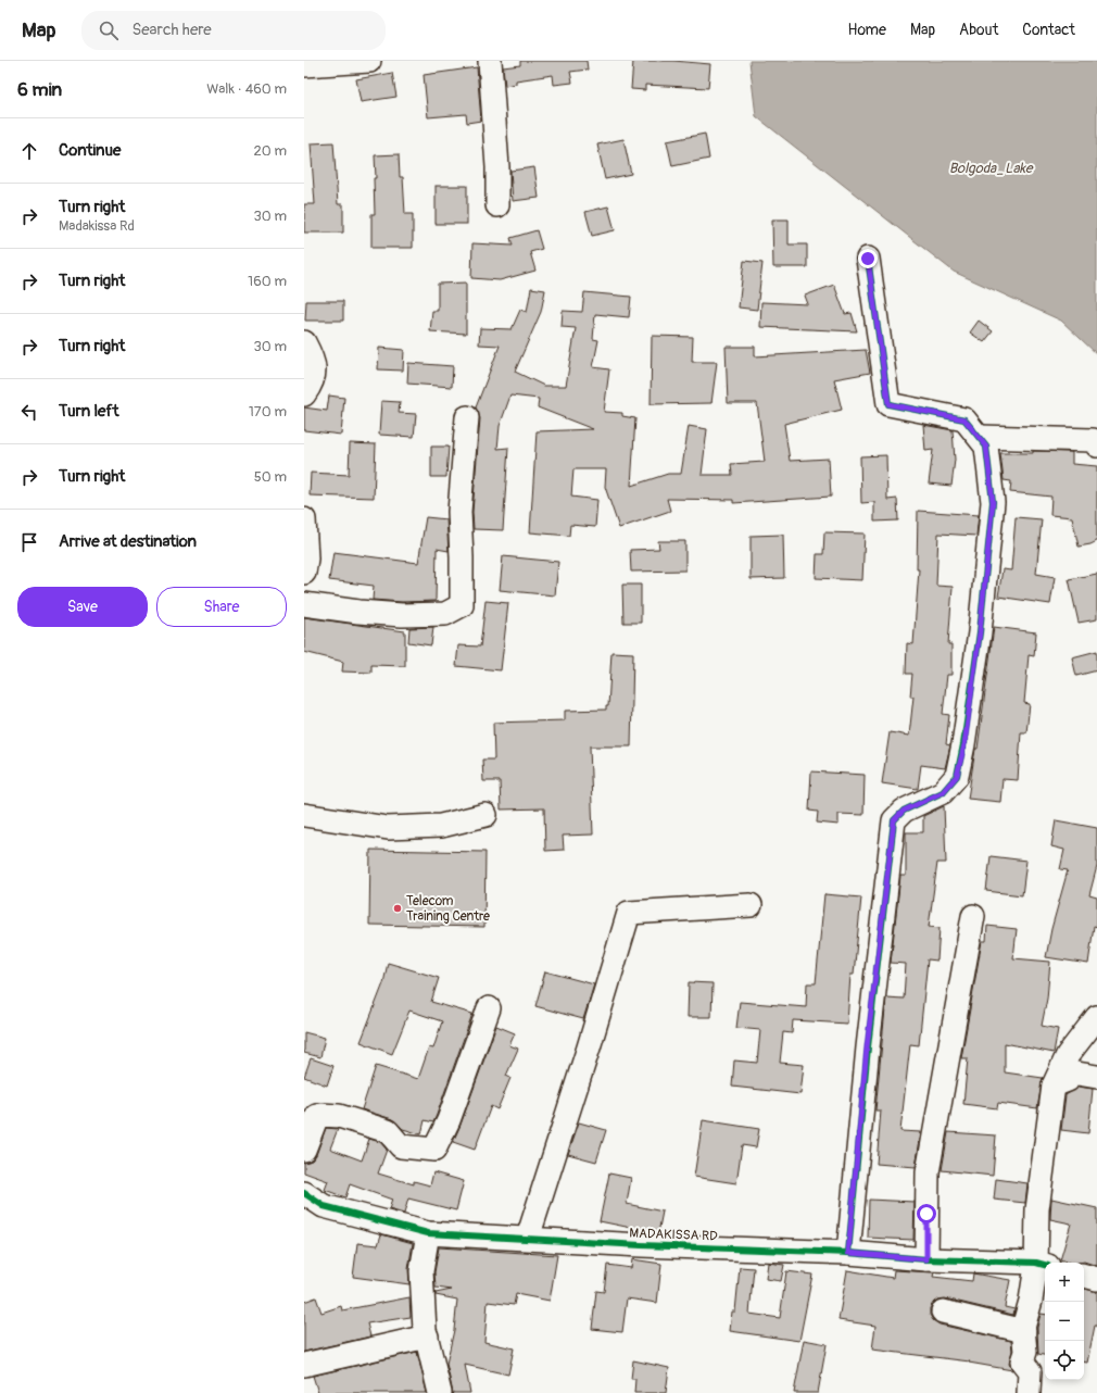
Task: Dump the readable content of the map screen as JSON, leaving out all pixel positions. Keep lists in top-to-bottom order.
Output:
{
  "streets": {
    "street": ["MADAKISSA RD"]
  },
  "water": ["Bolgoda_Lake"],
  "places": ["Telecom Training Centre"],
  "page": {
    "header": "Map",
    "search": "Search here",
    "nav": [
      "Home",
      "Map",
      "About",
      "Contact"
    ],
    "heading": ["6 min", "Walk · 460 m"],
    "list": [
      ["Continue", "20 m"],
      ["Turn right", "Madakissa Rd", "30 m"],
      ["Turn right", "160 m"],
      ["Turn right", "30 m"],
      ["Turn left", "170 m"],
      ["Turn right", "50 m"],
      "Arrive at destination"
    ],
    "buttons": ["Save", "Share"],
    "map_buttons": ["+", "−"]
  }
}
